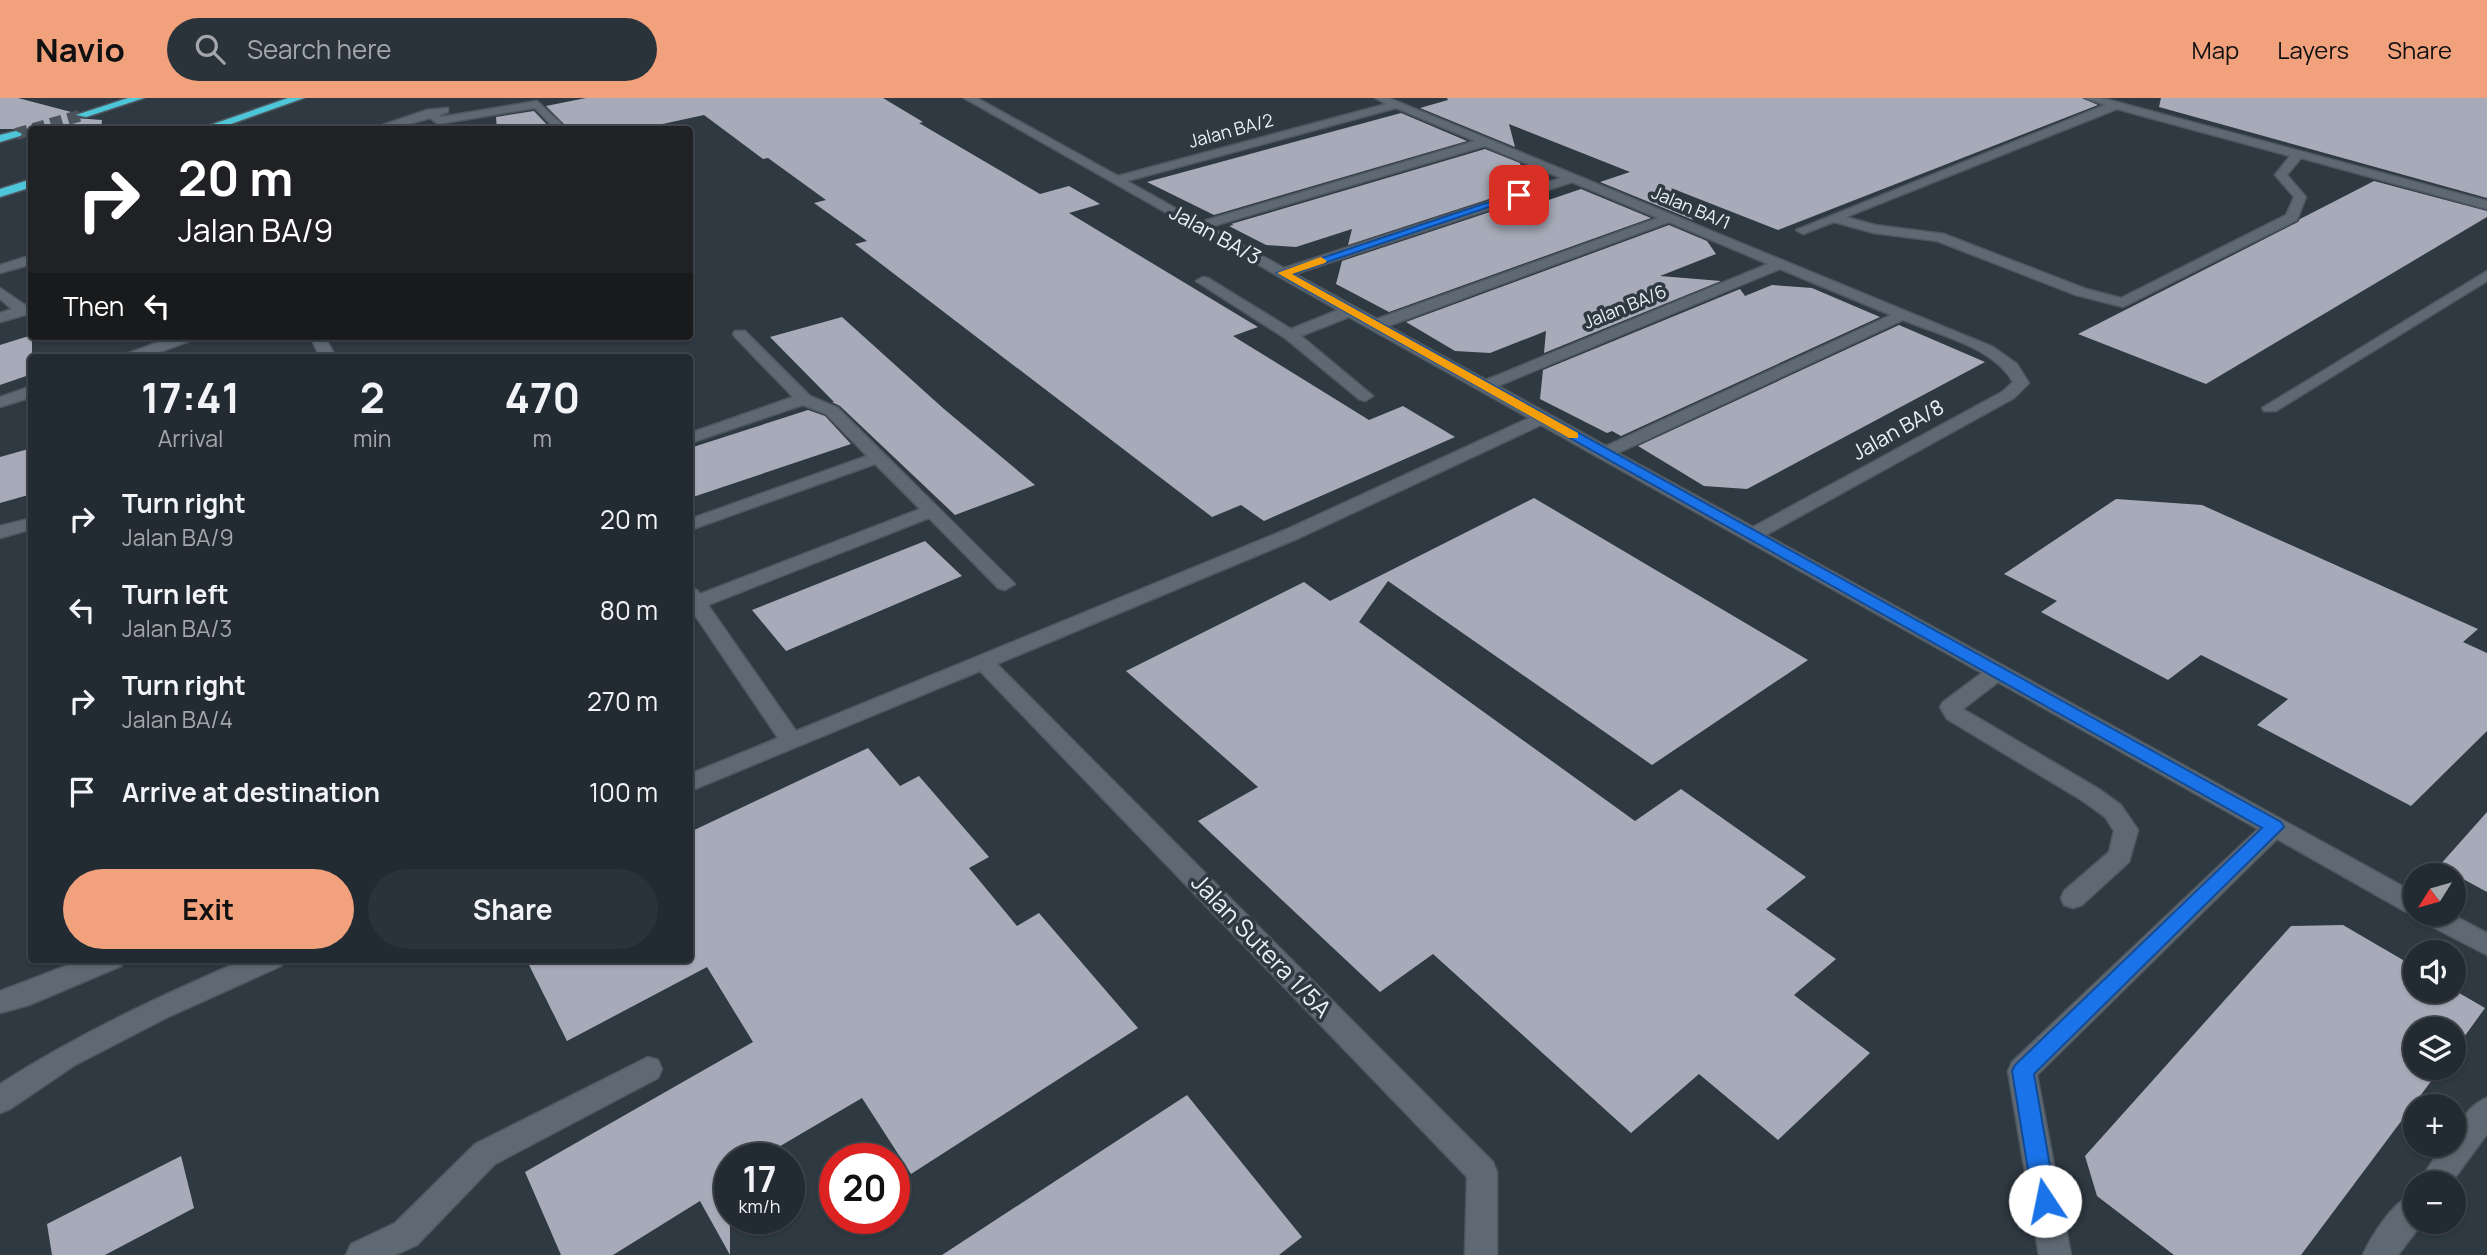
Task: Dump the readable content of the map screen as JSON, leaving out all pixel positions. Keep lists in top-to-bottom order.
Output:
{
  "streets": {
    "street": [
      "Jalan BA/2",
      "Jalan BA/1",
      "Jalan BA/3",
      "Jalan BA/6",
      "Jalan BA/8",
      "Jalan Sutera 1/5A"
    ]
  },
  "crossings": [
    ["Jalan BA/2", "Jalan BA/1"],
    ["Jalan BA/2", "Jalan BA/3"],
    ["Jalan BA/1", "Jalan BA/6"],
    ["Jalan BA/1", "Jalan BA/8"],
    ["Jalan BA/3", "Jalan BA/6"],
    ["Jalan BA/3", "Jalan BA/8"]
  ],
  "north": "bottom left",
  "page": {
    "header": "Navio",
    "search": "Search here",
    "nav": ["Map", "Layers", "Share"],
    "turn": ["20 m", "Jalan BA/9"],
    "then": "Then",
    "eta": [
      "17:41",
      "Arrival",
      "2",
      "min",
      "470",
      "m"
    ],
    "list": [
      {
        "name": "Turn right",
        "note": "Jalan BA/9",
        "value": "20 m"
      },
      {
        "name": "Turn left",
        "note": "Jalan BA/3",
        "value": "80 m"
      },
      {
        "name": "Turn right",
        "note": "Jalan BA/4",
        "value": "270 m"
      },
      {
        "name": "Arrive at destination",
        "value": "100 m"
      }
    ],
    "buttons": ["Exit", "Share"],
    "map_buttons": ["+", "−"],
    "speed": "17 km/h",
    "limit": "20"
  }
}
